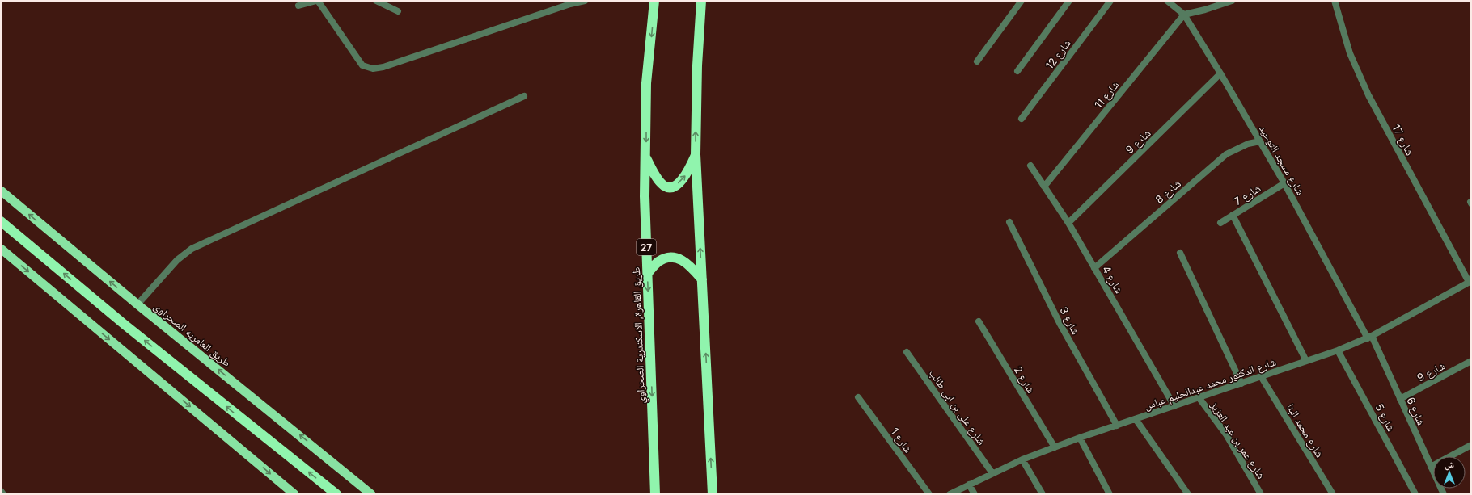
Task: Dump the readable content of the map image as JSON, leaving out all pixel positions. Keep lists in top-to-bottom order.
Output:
{
  "streets": {
    "highway": ["27", "طريق العامريه الصحراوى", "طريق القاهرة, الاسكندرية الصحراوي"],
    "street": [
      "شارع 12",
      "شارع 11",
      "شارع 17",
      "شارع 9",
      "شارع مسجد التوحيد",
      "شارع 8",
      "شارع 7",
      "شارع 4",
      "شارع 3",
      "شارع 2",
      "شارع الدكتور محمد عبدالحليم عباس",
      "شارع على بن ابى طالب",
      "شارع 6",
      "شارع 5",
      "شارع محمد البنا",
      "شارع 1",
      "شارع عمر بن عبد العزيز"
    ]
  },
  "crossings": [
    ["شارع 11", "شارع مسجد التوحيد"],
    ["شارع 11", "شارع 4"],
    ["شارع 17", "شارع الدكتور محمد عبدالحليم عباس"],
    ["شارع 9", "شارع مسجد التوحيد"],
    ["شارع 9", "شارع 4"],
    ["شارع 9", "شارع 6"],
    ["شارع مسجد التوحيد", "شارع 8"],
    ["شارع مسجد التوحيد", "شارع 7"],
    ["شارع مسجد التوحيد", "شارع الدكتور محمد عبدالحليم عباس"],
    ["شارع مسجد التوحيد", "شارع 6"],
    ["شارع 8", "شارع 4"],
    ["27", "طريق القاهرة, الاسكندرية الصحراوي"],
    ["شارع 4", "شارع الدكتور محمد عبدالحليم عباس"],
    ["شارع 3", "شارع الدكتور محمد عبدالحليم عباس"],
    ["شارع 2", "شارع الدكتور محمد عبدالحليم عباس"],
    ["شارع الدكتور محمد عبدالحليم عباس", "شارع على بن ابى طالب"],
    ["شارع الدكتور محمد عبدالحليم عباس", "شارع 6"],
    ["شارع الدكتور محمد عبدالحليم عباس", "شارع 5"],
    ["شارع الدكتور محمد عبدالحليم عباس", "شارع محمد البنا"],
    ["شارع الدكتور محمد عبدالحليم عباس", "شارع عمر بن عبد العزيز"]
  ],
  "north": "top"
}
